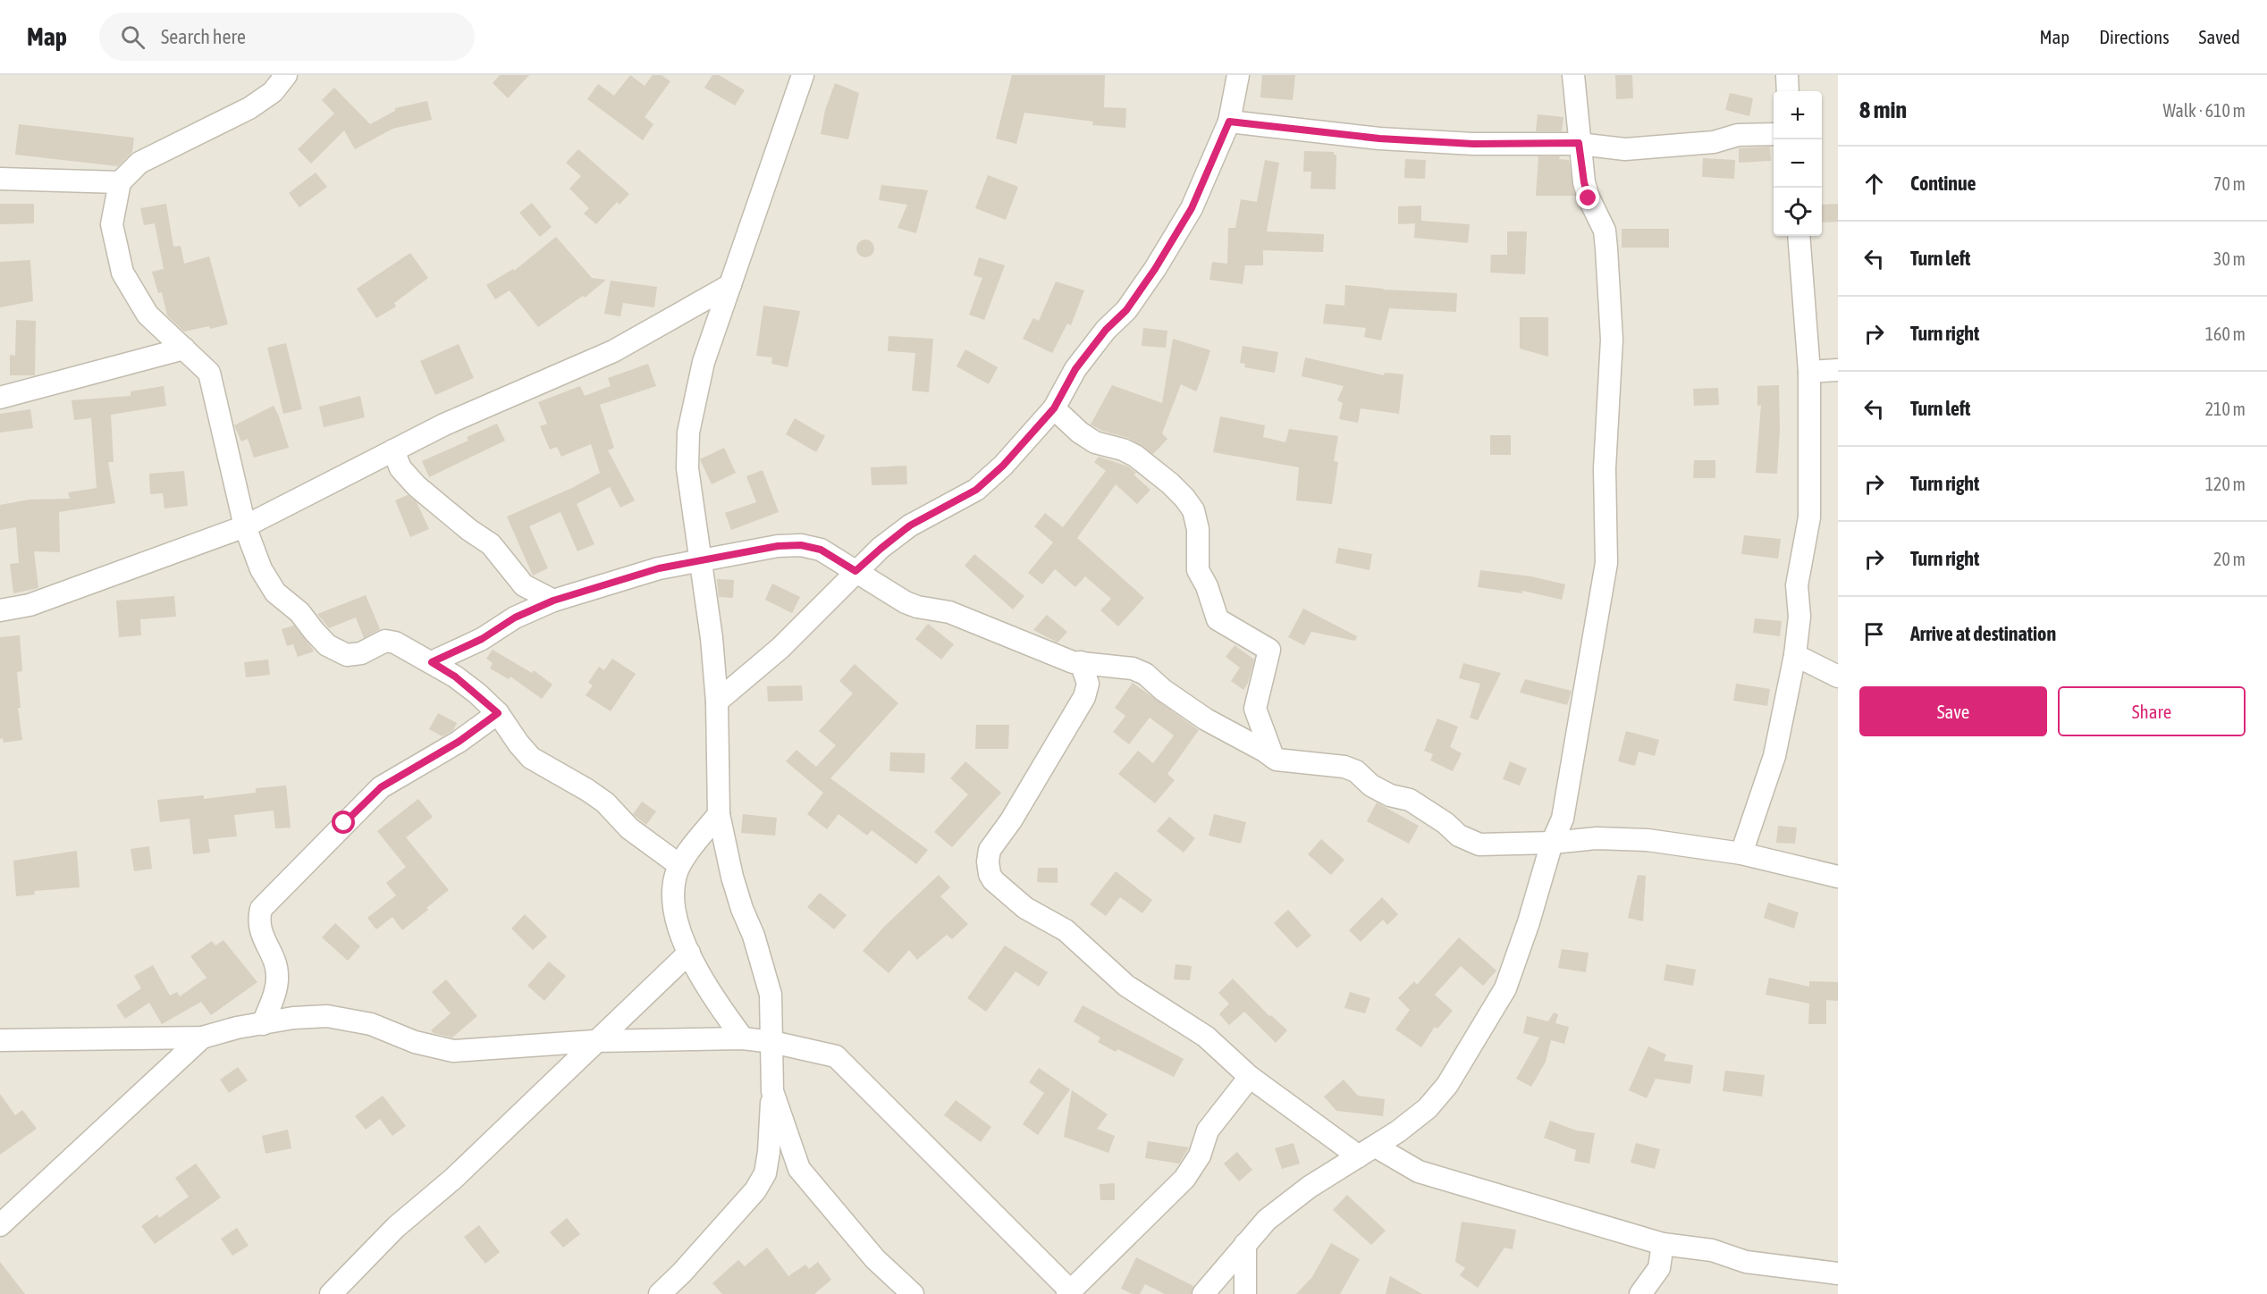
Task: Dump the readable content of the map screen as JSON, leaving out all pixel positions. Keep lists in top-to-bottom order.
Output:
{
  "page": {
    "header": "Map",
    "search": "Search here",
    "nav": ["Map", "Directions", "Saved"],
    "heading": ["8 min", "Walk · 610 m"],
    "map_buttons": ["+", "−"],
    "list": [
      ["Continue", "70 m"],
      ["Turn left", "30 m"],
      ["Turn right", "160 m"],
      ["Turn left", "210 m"],
      ["Turn right", "120 m"],
      ["Turn right", "20 m"],
      "Arrive at destination"
    ],
    "buttons": ["Save", "Share"]
  }
}
